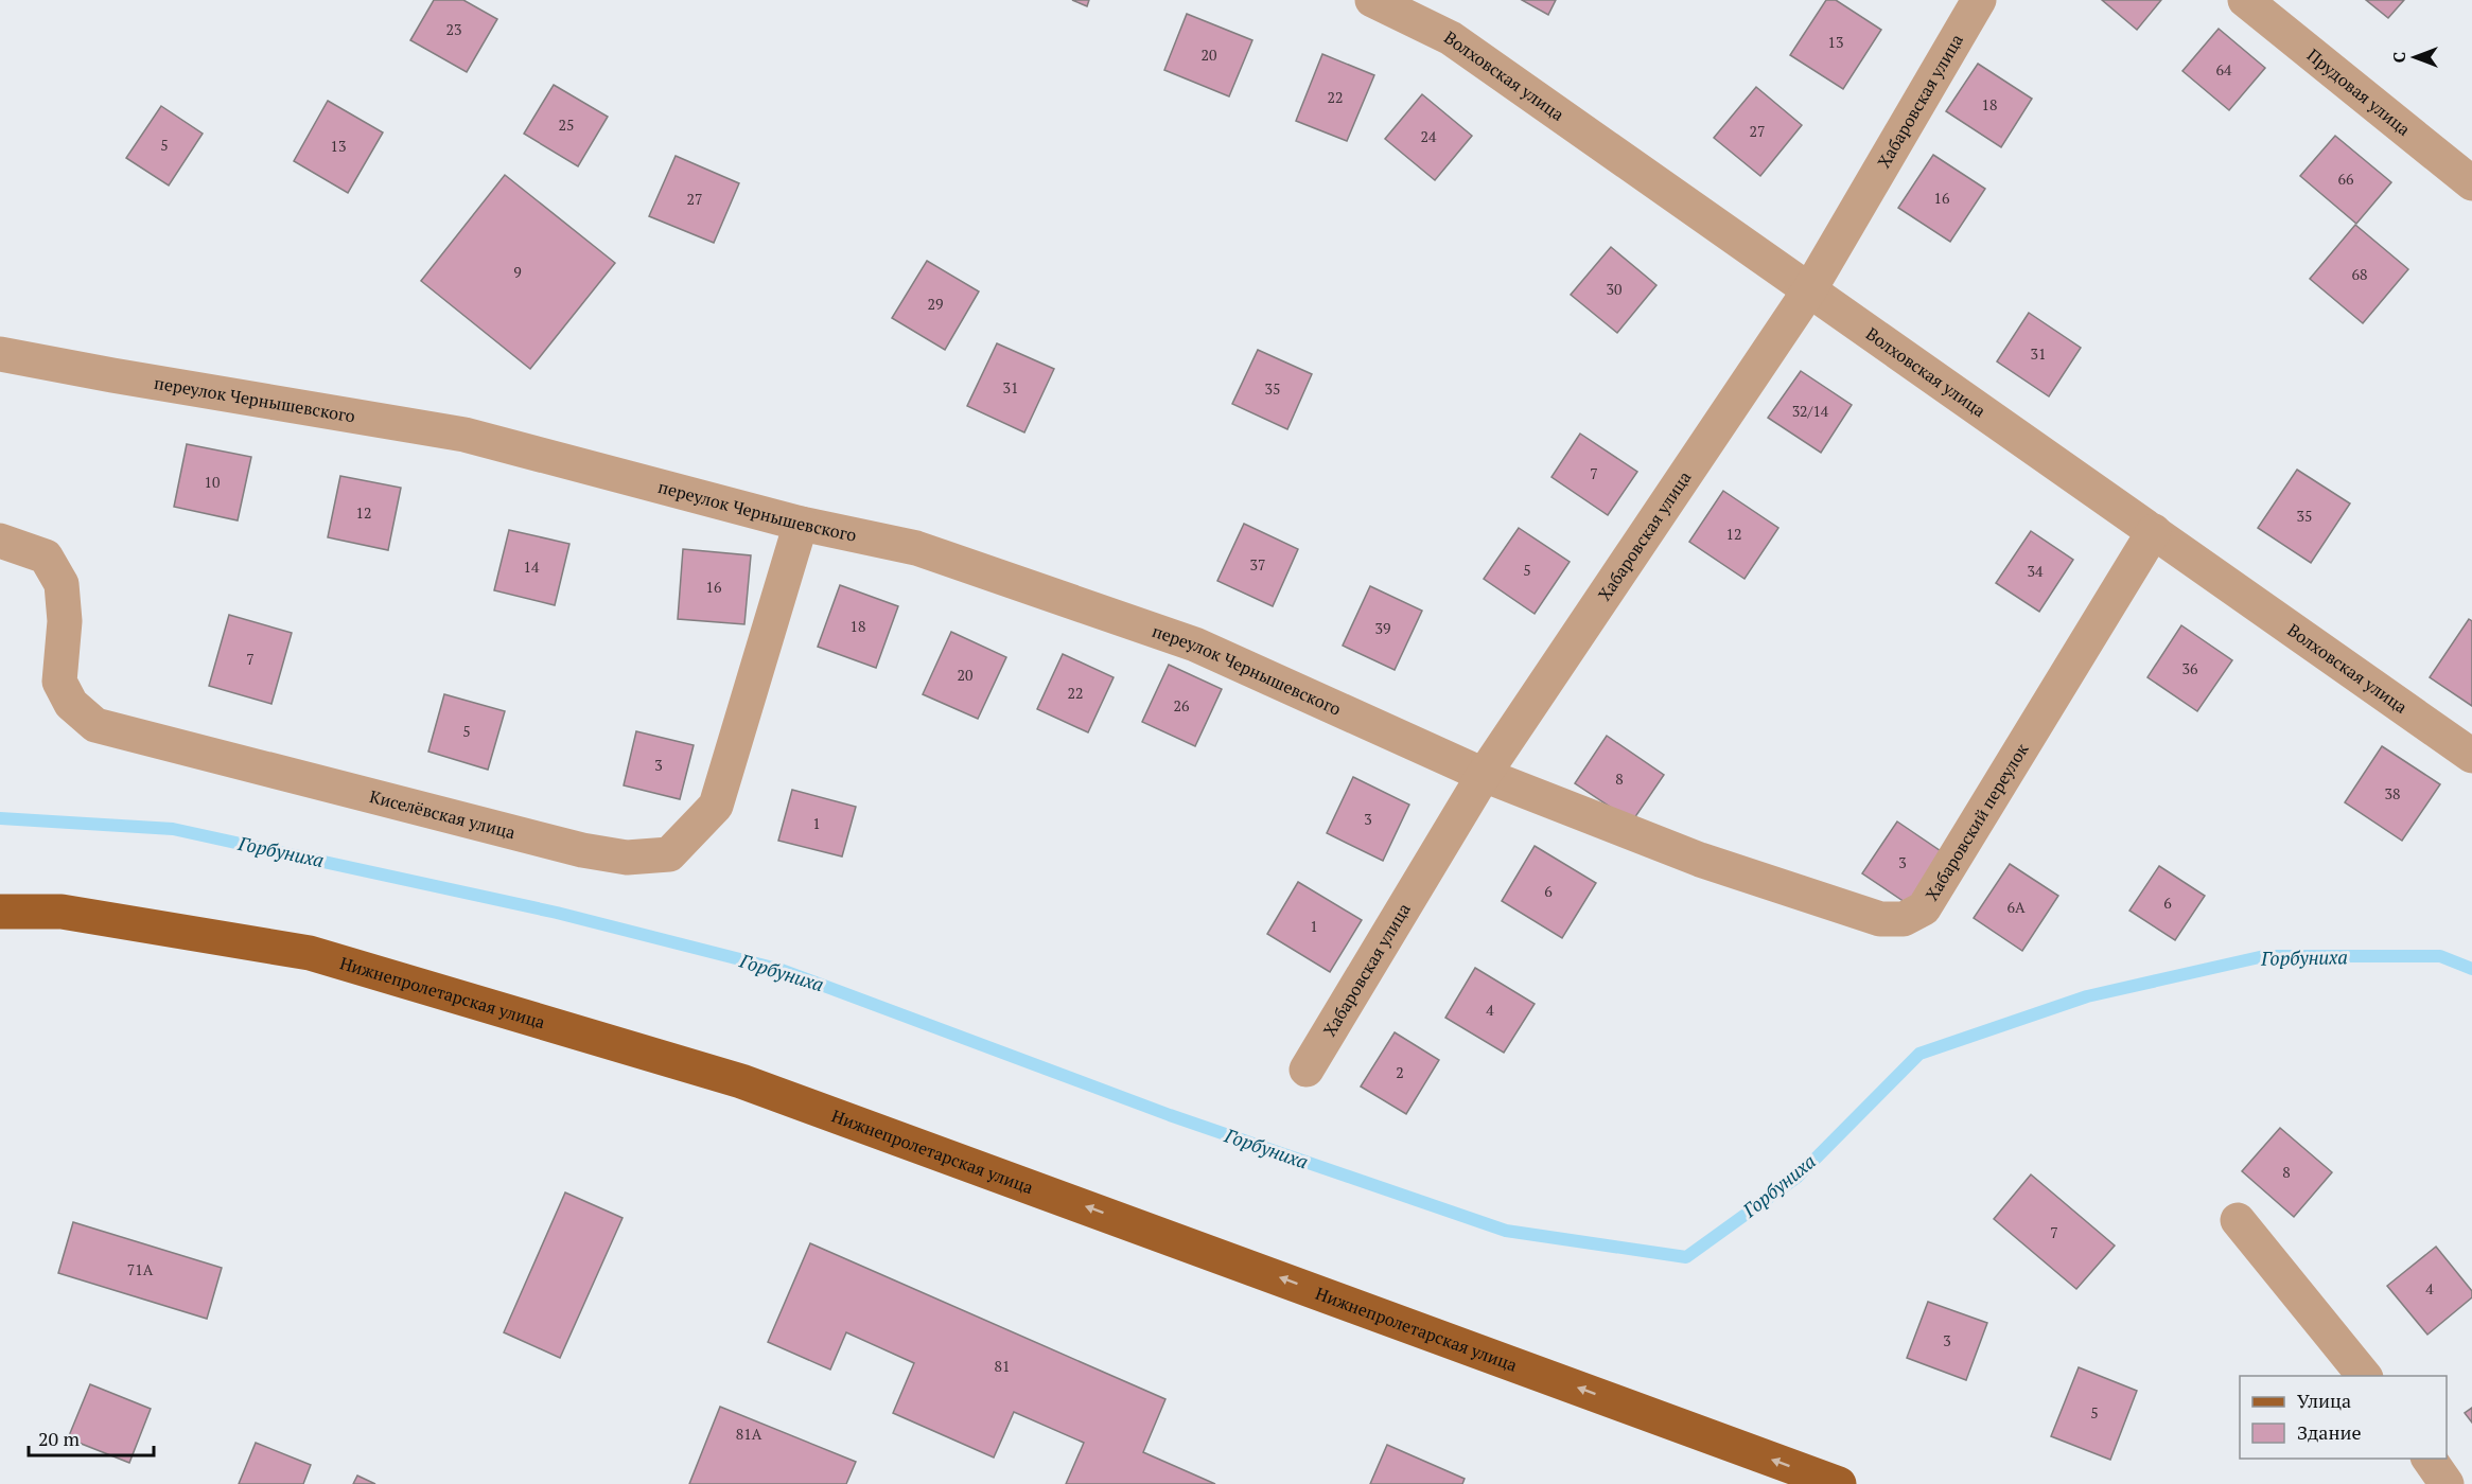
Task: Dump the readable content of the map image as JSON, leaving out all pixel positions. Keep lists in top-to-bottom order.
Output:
{
  "streets": {
    "main road": ["Нижнепролетарская улица"],
    "street": [
      "Волховская улица",
      "Прудовая улица",
      "Хабаровская улица",
      "переулок Чернышевского",
      "Киселёвская улица",
      "Хабаровский переулок"
    ]
  },
  "crossings": [
    ["Волховская улица", "Хабаровская улица"],
    ["Волховская улица", "Хабаровский переулок"],
    ["Хабаровская улица", "переулок Чернышевского"],
    ["Хабаровская улица", "Хабаровский переулок"],
    ["переулок Чернышевского", "Киселёвская улица"],
    ["переулок Чернышевского", "Хабаровский переулок"]
  ],
  "one_way": ["Нижнепролетарская улица"],
  "water": ["Горбуниха"],
  "house_numbers": [
    "23",
    "13",
    "20",
    "64",
    "22",
    "18",
    "25",
    "27",
    "24",
    "5",
    "13",
    "66",
    "16",
    "27",
    "9",
    "68",
    "30",
    "29",
    "31",
    "31",
    "35",
    "32/14",
    "7",
    "10",
    "12",
    "35",
    "12",
    "37",
    "14",
    "5",
    "34",
    "16",
    "18",
    "39",
    "7",
    "36",
    "20",
    "22",
    "26",
    "5",
    "3",
    "8",
    "38",
    "3",
    "1",
    "3",
    "6",
    "6",
    "6А",
    "1",
    "4",
    "2",
    "8",
    "7",
    "71А",
    "4",
    "3",
    "81",
    "5",
    "81А"
  ],
  "legend": ["Улица", "Здание"],
  "scale_bar": "20 m",
  "north": "left"
}
